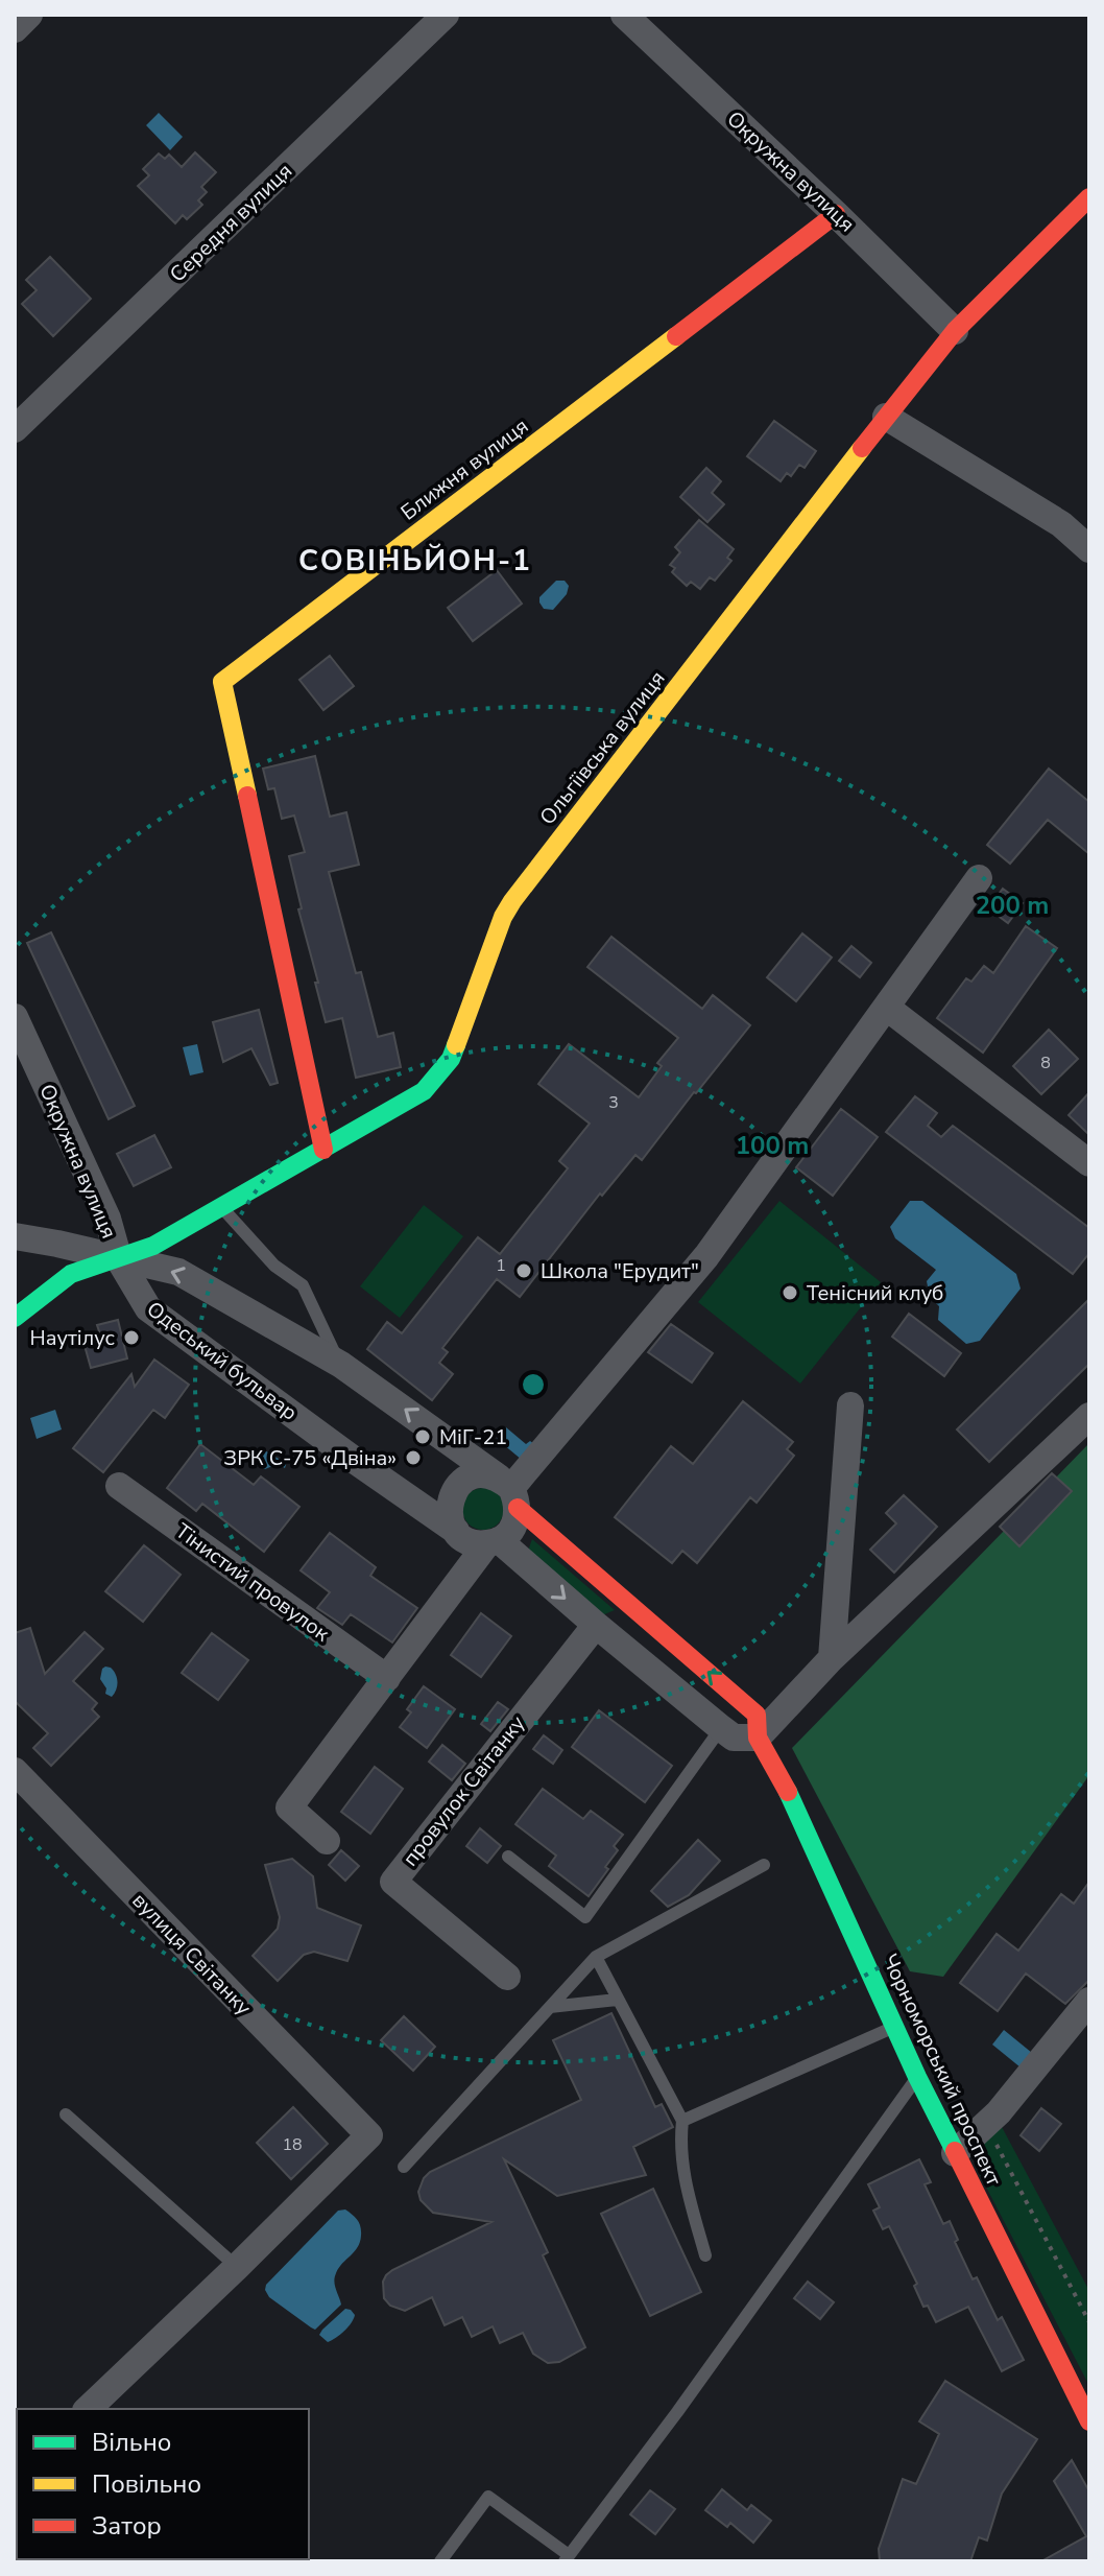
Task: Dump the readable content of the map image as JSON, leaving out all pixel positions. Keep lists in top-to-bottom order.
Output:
{
  "streets": {
    "street": [
      "Окружна вулиця",
      "Середня вулиця",
      "Ближня вулиця",
      "Ольгіївська вулиця",
      "Одеський бульвар",
      "Тінистий провулок",
      "провулок Світанку",
      "вулиця Світанку",
      "Чорноморський проспект"
    ]
  },
  "crossings": [
    ["Окружна вулиця", "Ближня вулиця"],
    ["Окружна вулиця", "Ольгіївська вулиця"],
    ["Окружна вулиця", "Одеський бульвар"],
    ["Ближня вулиця", "Ольгіївська вулиця"],
    ["Ольгіївська вулиця", "Одеський бульвар"],
    ["Одеський бульвар", "провулок Світанку"],
    ["Одеський бульвар", "Чорноморський проспект"]
  ],
  "districts": ["СОВІНЬЙОН-1"],
  "places": [
    "Школа \"Ерудит\"",
    "Тенісний клуб",
    "Наутілус",
    "МіГ-21",
    "ЗРК С-75 «Двіна»"
  ],
  "house_numbers": [
    "8",
    "3",
    "1",
    "18"
  ],
  "legend": ["Вільно", "Повільно", "Затор"],
  "rings": ["200 m", "100 m"]
}
